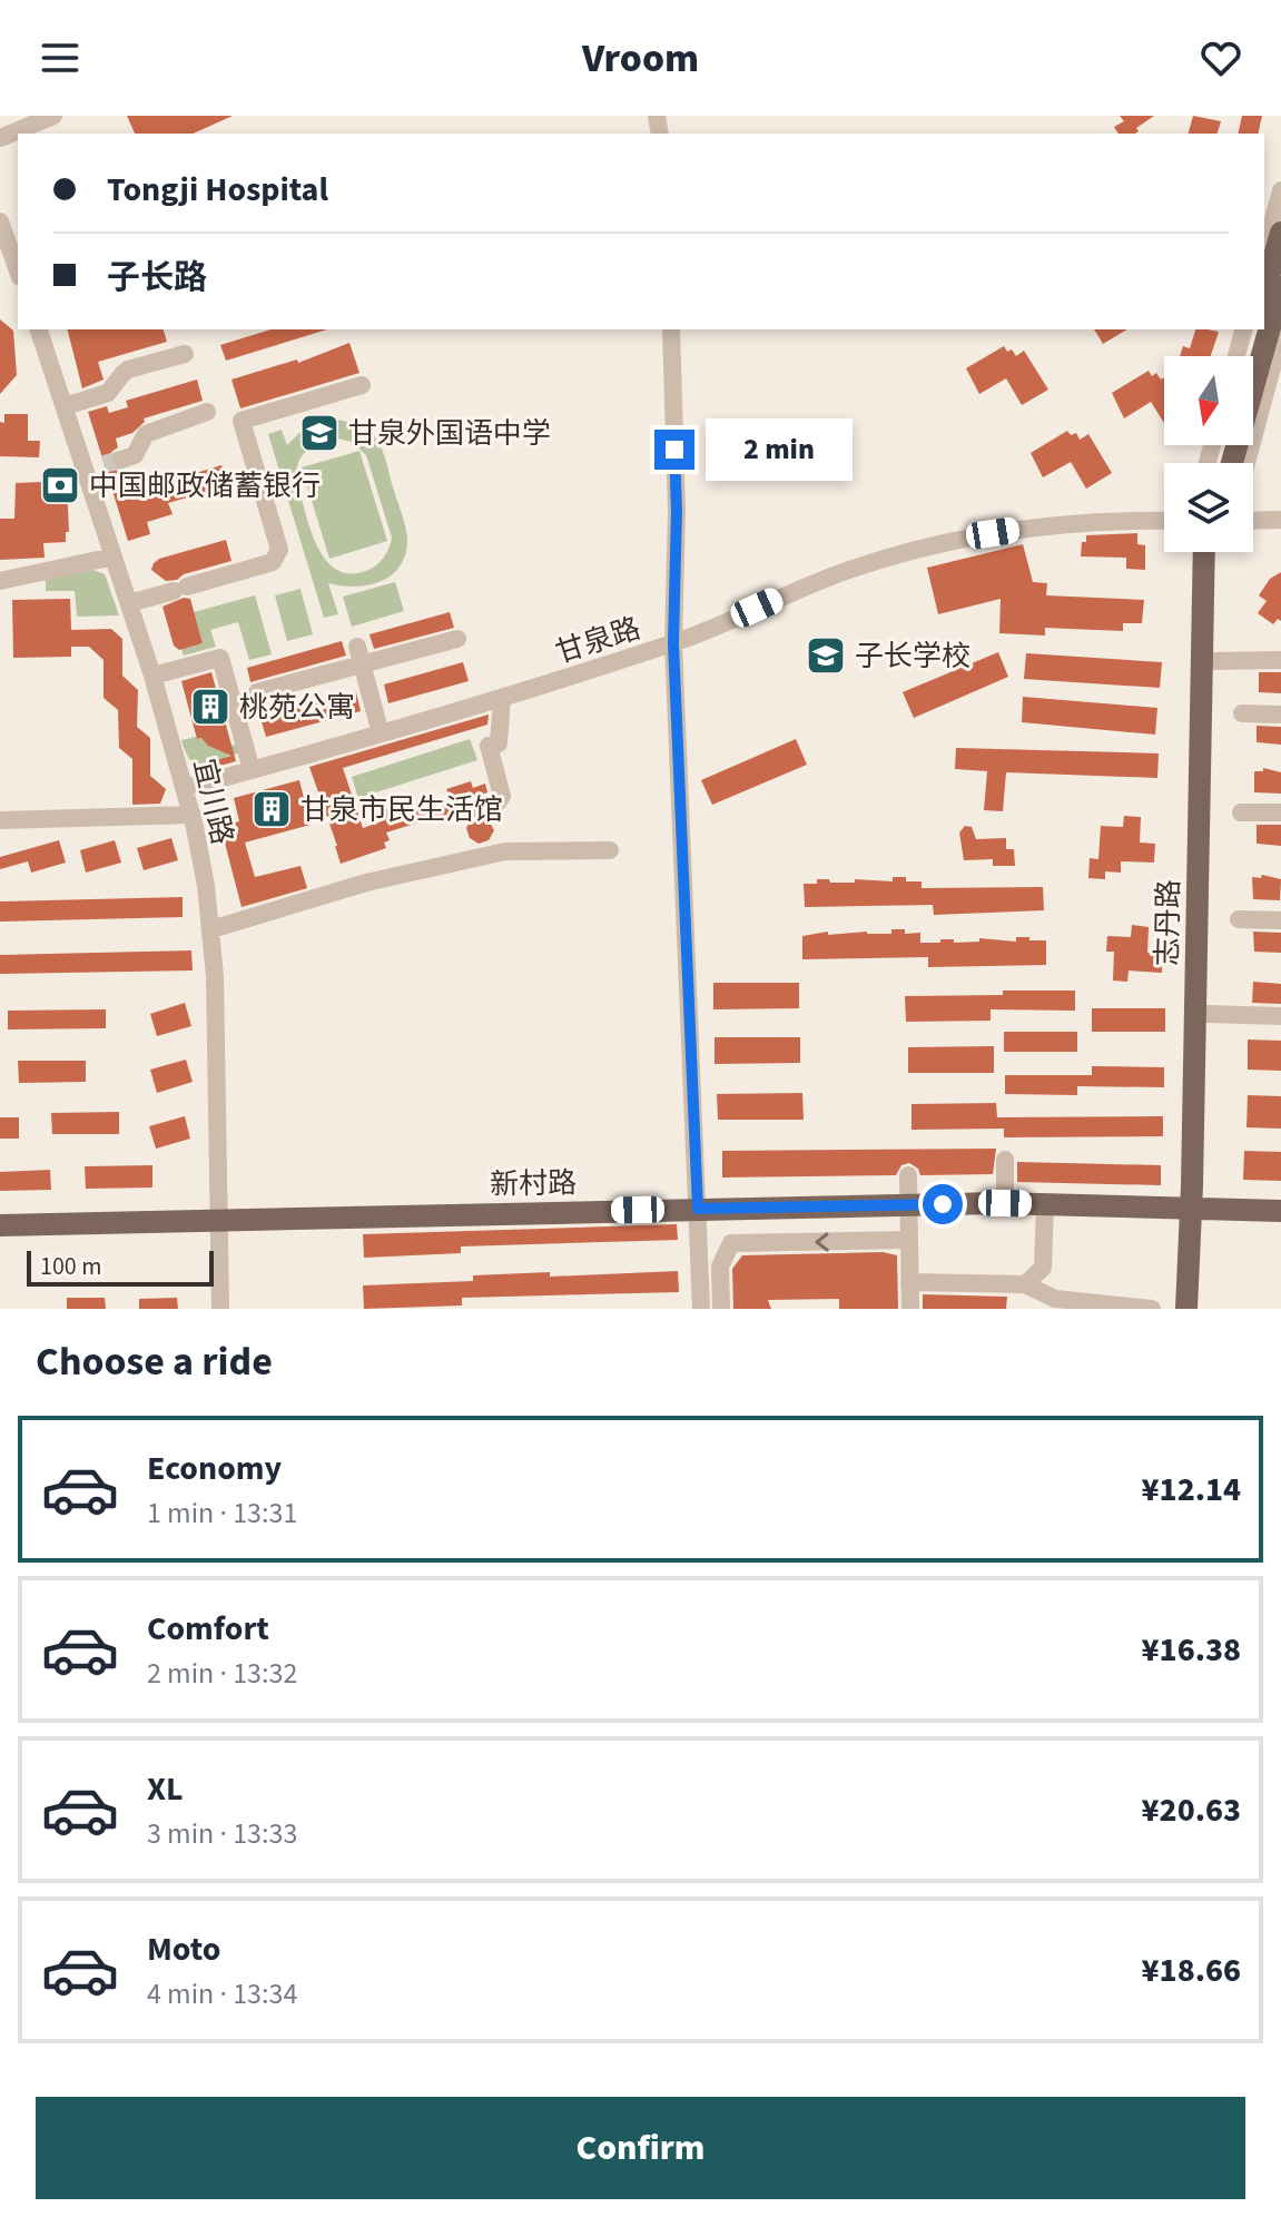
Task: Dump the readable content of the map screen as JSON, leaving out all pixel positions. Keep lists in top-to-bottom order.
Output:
{
  "streets": {
    "main road": ["志丹路", "新村路"],
    "street": ["甘泉路", "宜川路"]
  },
  "crossings": [
    ["甘泉路", "宜川路"],
    ["宜川路", "新村路"],
    ["志丹路", "新村路"]
  ],
  "places": {
    "school or university": ["甘泉外国语中学", "子长学校"],
    "bank": ["中国邮政储蓄银行"],
    "building": ["桃苑公寓", "甘泉市民生活馆"]
  },
  "scale_bar": "100 m",
  "north": "bottom",
  "page": {
    "header": "Vroom",
    "banner": ["Tongji Hospital", "子长路"],
    "bubble": "2 min",
    "scale": "100 m",
    "heading": "Choose a ride",
    "list": [
      {
        "name": "Economy",
        "note": "1 min · 13:31",
        "value": "¥12.14"
      },
      {
        "name": "Comfort",
        "note": "2 min · 13:32",
        "value": "¥16.38"
      },
      {
        "name": "XL",
        "note": "3 min · 13:33",
        "value": "¥20.63"
      },
      {
        "name": "Moto",
        "note": "4 min · 13:34",
        "value": "¥18.66"
      }
    ],
    "buttons": "Confirm"
  }
}
